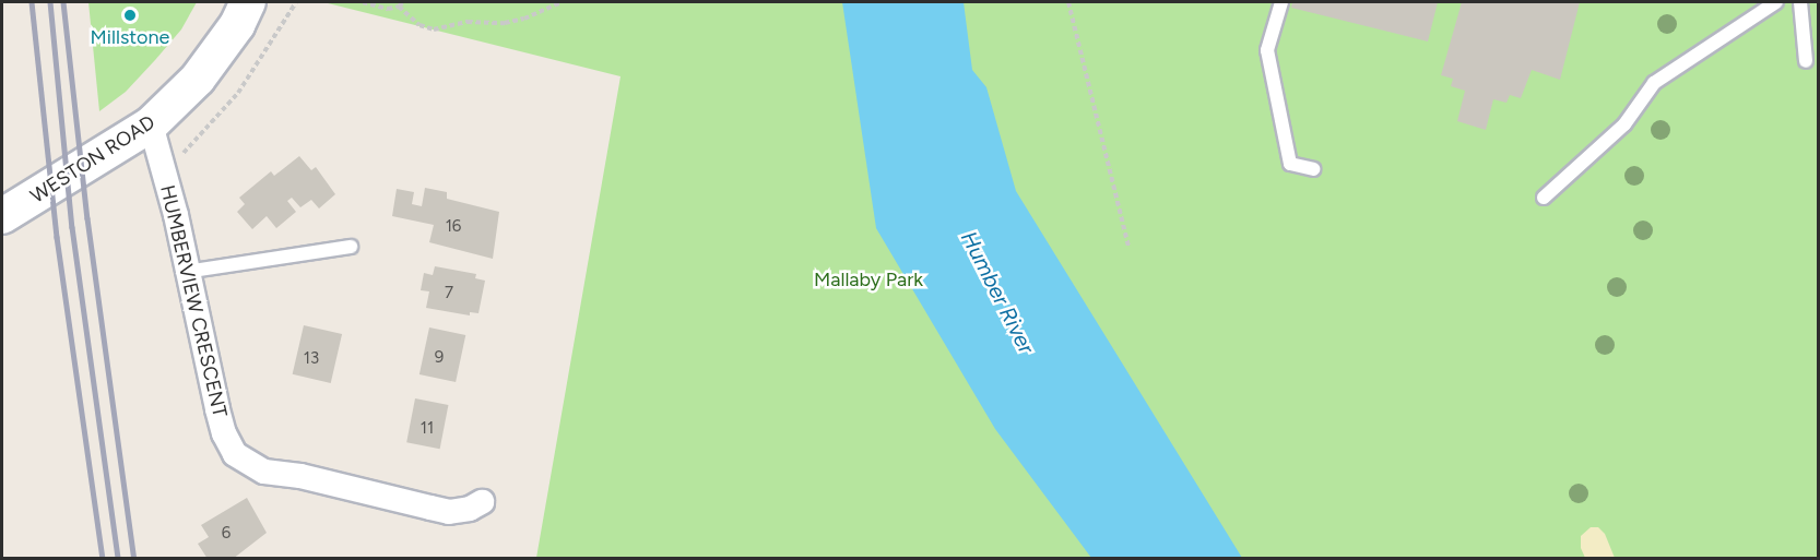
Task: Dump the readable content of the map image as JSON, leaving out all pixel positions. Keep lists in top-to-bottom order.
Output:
{
  "streets": {
    "main road": ["WESTON ROAD"],
    "street": ["HUMBERVIEW CRESCENT"]
  },
  "crossings": [
    ["WESTON ROAD", "HUMBERVIEW CRESCENT"]
  ],
  "water": ["Humber River"],
  "parks": ["Mallaby Park"],
  "places": ["Millstone"],
  "house_numbers": [
    "16",
    "7",
    "9",
    "13",
    "11",
    "6"
  ]
}
